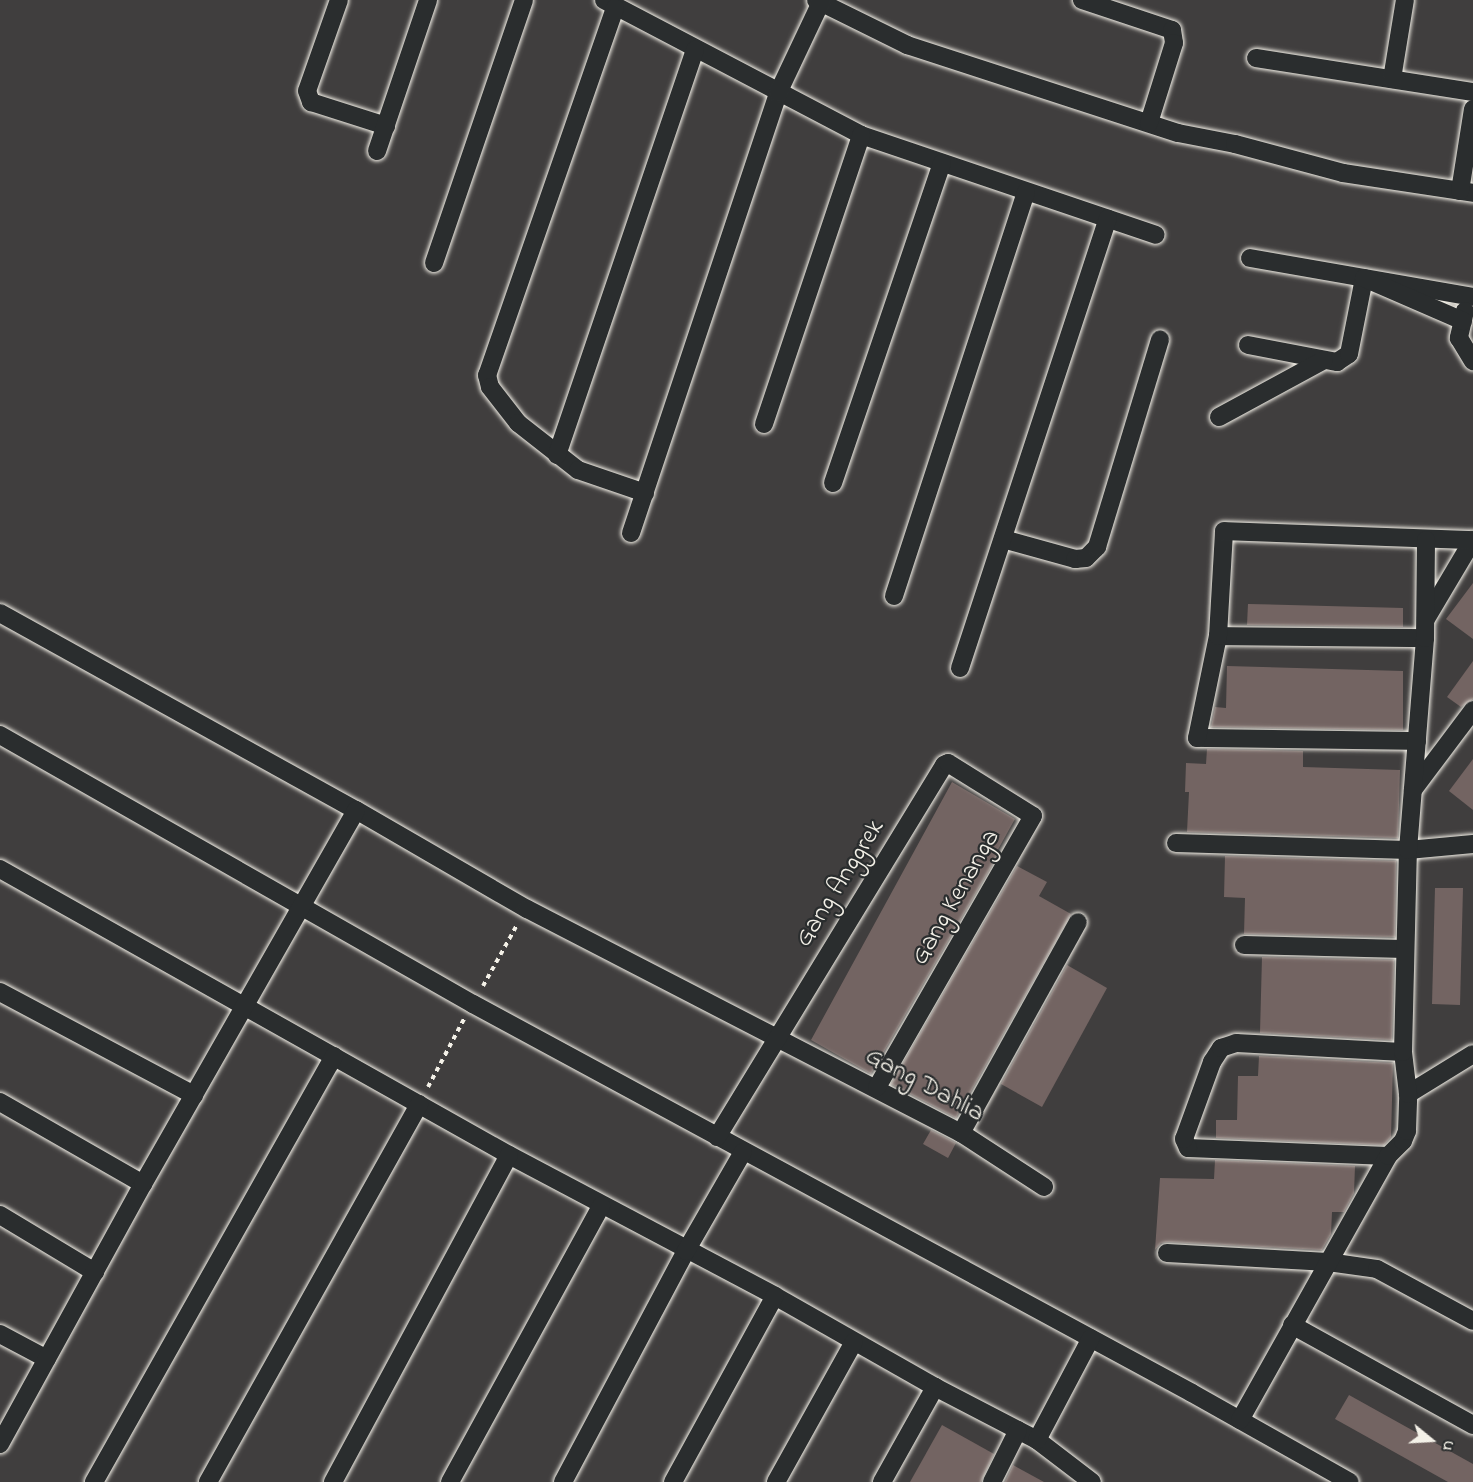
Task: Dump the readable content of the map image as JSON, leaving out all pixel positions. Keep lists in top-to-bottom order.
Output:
{
  "streets": {
    "street": ["Gang Anggrek", "Gang Kenanga", "Gang Dahlia"]
  },
  "crossings": [
    ["Gang Anggrek", "Gang Kenanga"],
    ["Gang Anggrek", "Gang Dahlia"],
    ["Gang Kenanga", "Gang Dahlia"]
  ],
  "north": "right"
}
